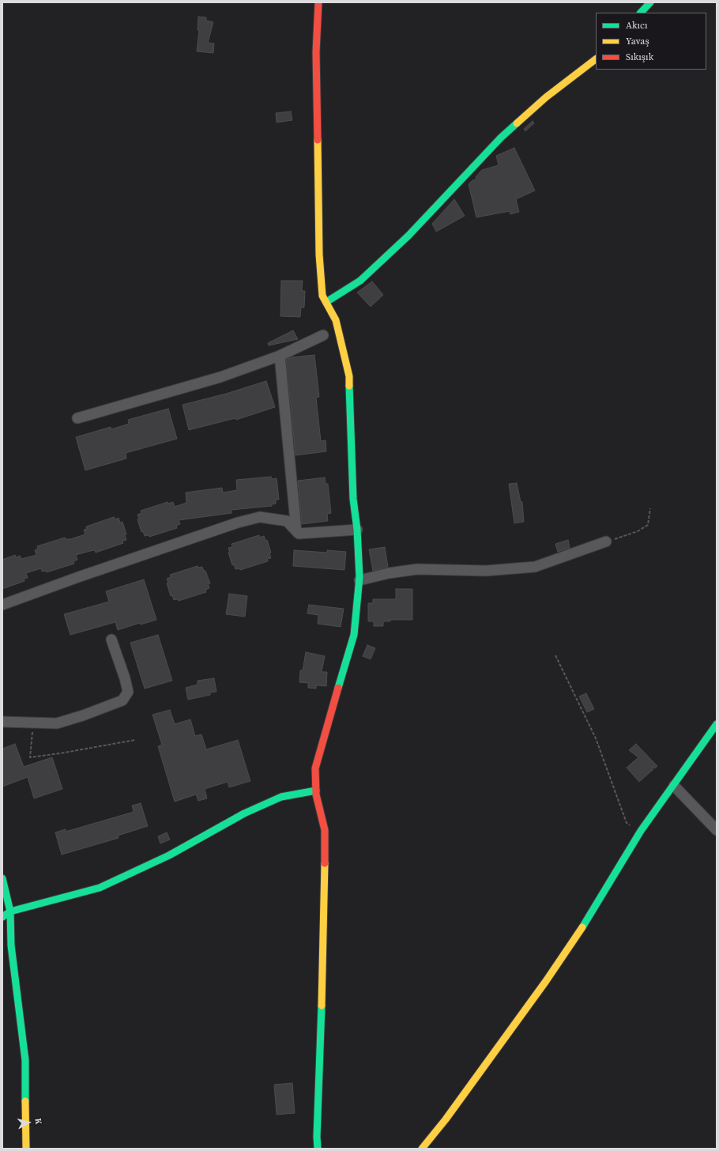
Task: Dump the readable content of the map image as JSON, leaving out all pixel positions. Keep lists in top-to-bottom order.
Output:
{
  "legend": ["Akıcı", "Yavaş", "Sıkışık"],
  "north": "right"
}
